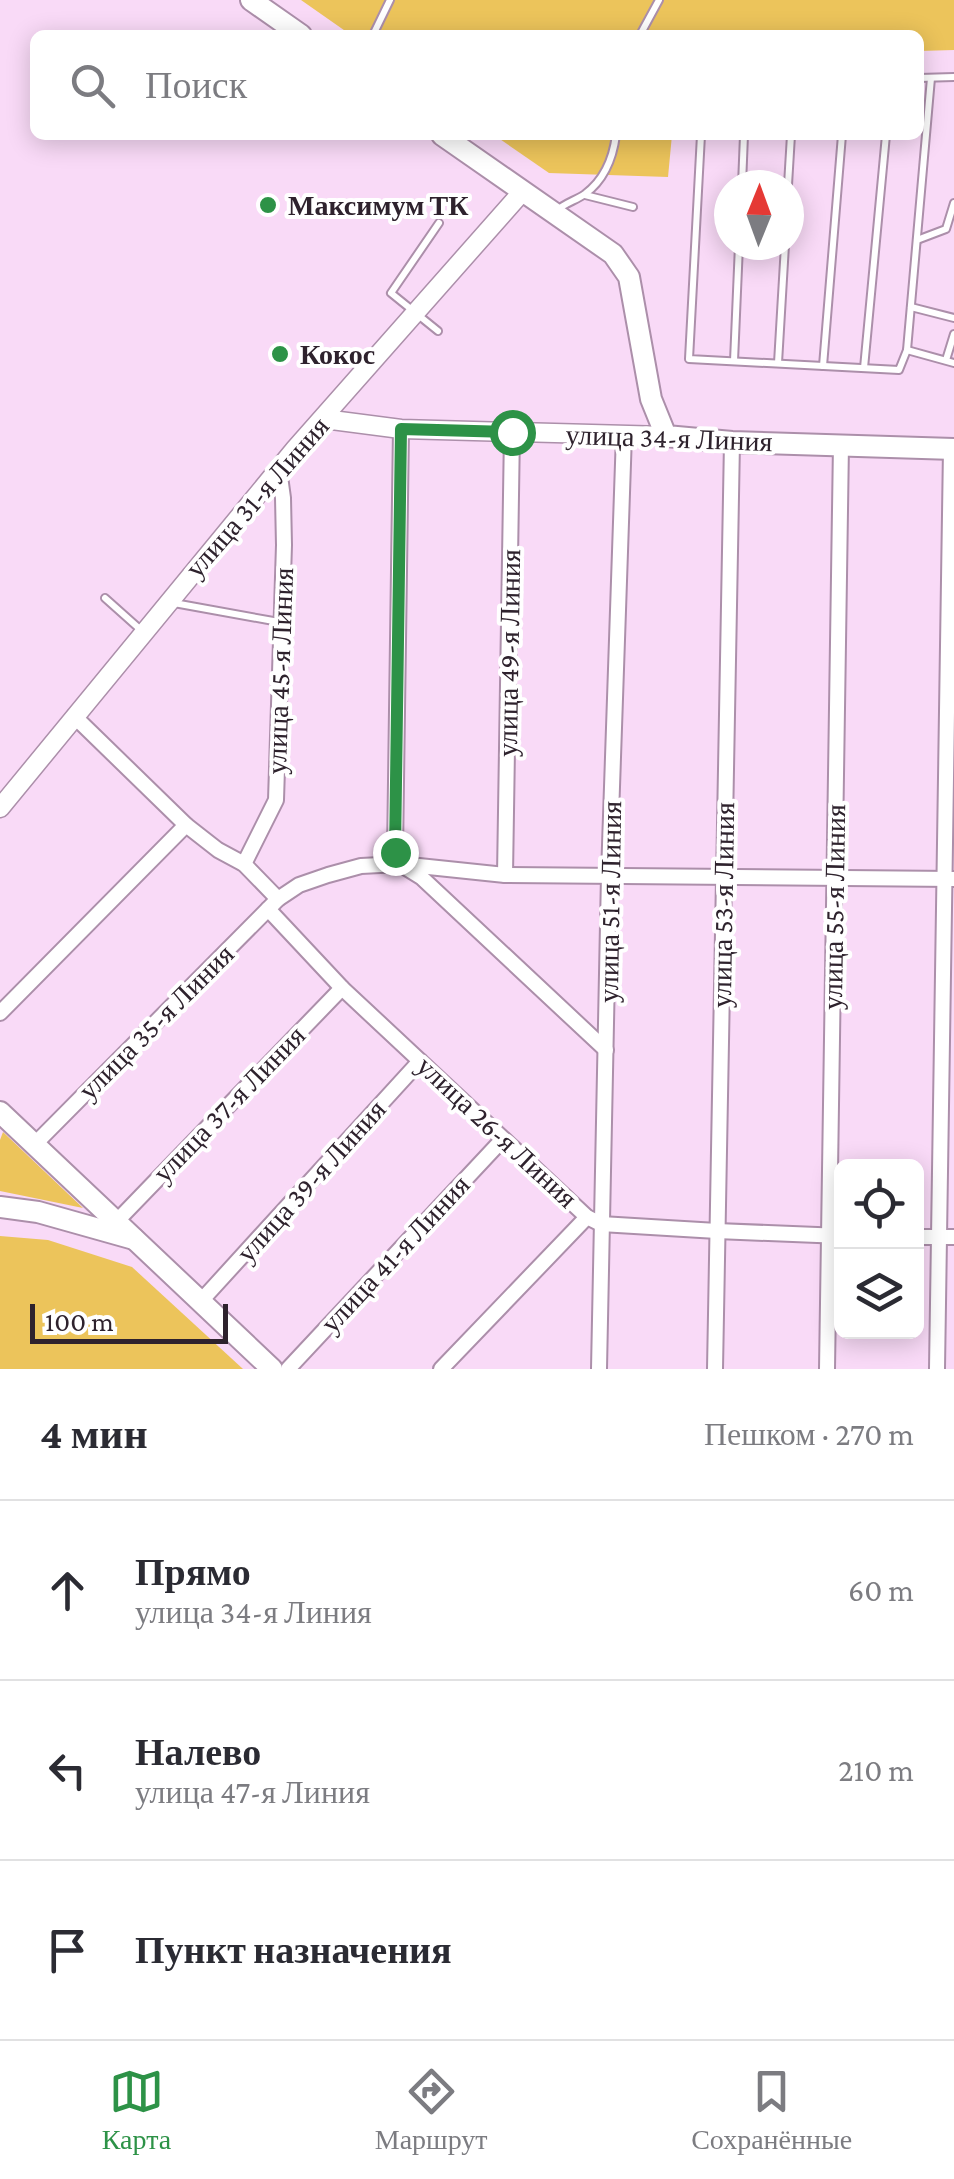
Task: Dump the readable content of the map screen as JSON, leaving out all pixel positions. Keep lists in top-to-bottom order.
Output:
{
  "streets": {
    "main road": ["улица 34-я Линия"],
    "street": [
      "улица 31-я Линия",
      "улица 49-я Линия",
      "улица 45-я Линия",
      "улица 51-я Линия",
      "улица 53-я Линия",
      "улица 55-я Линия",
      "улица 35-я Линия",
      "улица 37-я Линия",
      "улица 26-я Линия",
      "улица 39-я Линия",
      "улица 41-я Линия"
    ]
  },
  "crossings": [
    ["улица 34-я Линия", "улица 31-я Линия"],
    ["улица 34-я Линия", "улица 49-я Линия"],
    ["улица 34-я Линия", "улица 51-я Линия"],
    ["улица 34-я Линия", "улица 53-я Линия"],
    ["улица 34-я Линия", "улица 55-я Линия"],
    ["улица 31-я Линия", "улица 45-я Линия"],
    ["улица 31-я Линия", "улица 26-я Линия"],
    ["улица 49-я Линия", "улица 35-я Линия"],
    ["улица 45-я Линия", "улица 26-я Линия"],
    ["улица 51-я Линия", "улица 35-я Линия"],
    ["улица 51-я Линия", "улица 26-я Линия"],
    ["улица 53-я Линия", "улица 35-я Линия"],
    ["улица 53-я Линия", "улица 26-я Линия"],
    ["улица 55-я Линия", "улица 35-я Линия"],
    ["улица 35-я Линия", "улица 26-я Линия"],
    ["улица 37-я Линия", "улица 26-я Линия"],
    ["улица 26-я Линия", "улица 39-я Линия"],
    ["улица 26-я Линия", "улица 41-я Линия"]
  ],
  "places": ["Максимум ТК", "Кокос"],
  "scale_bar": "100 m",
  "north": "top",
  "page": {
    "search": "Поиск",
    "scale": "100 m",
    "heading": ["4 мин", "Пешком · 270 m"],
    "list": [
      ["Прямо", "улица 34-я Линия", "60 m"],
      ["Налево", "улица 47-я Линия", "210 m"],
      "Пункт назначения"
    ],
    "nav": ["Карта", "Маршрут", "Сохранённые"]
  }
}
